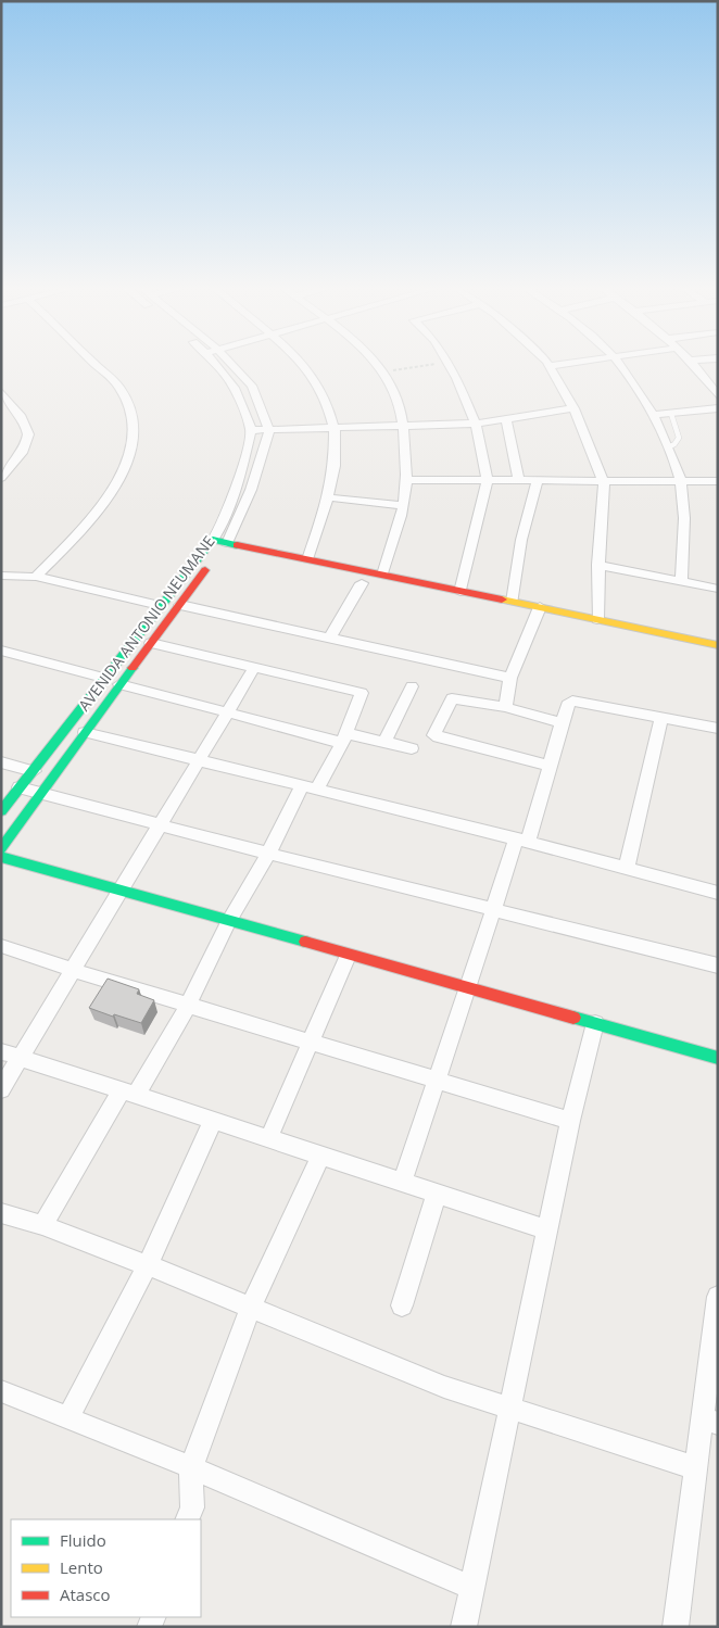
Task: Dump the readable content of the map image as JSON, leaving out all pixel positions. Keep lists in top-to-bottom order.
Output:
{
  "streets": {
    "street": ["AVENIDA ANTONIO NEUMANE"]
  },
  "legend": ["Fluido", "Lento", "Atasco"]
}
